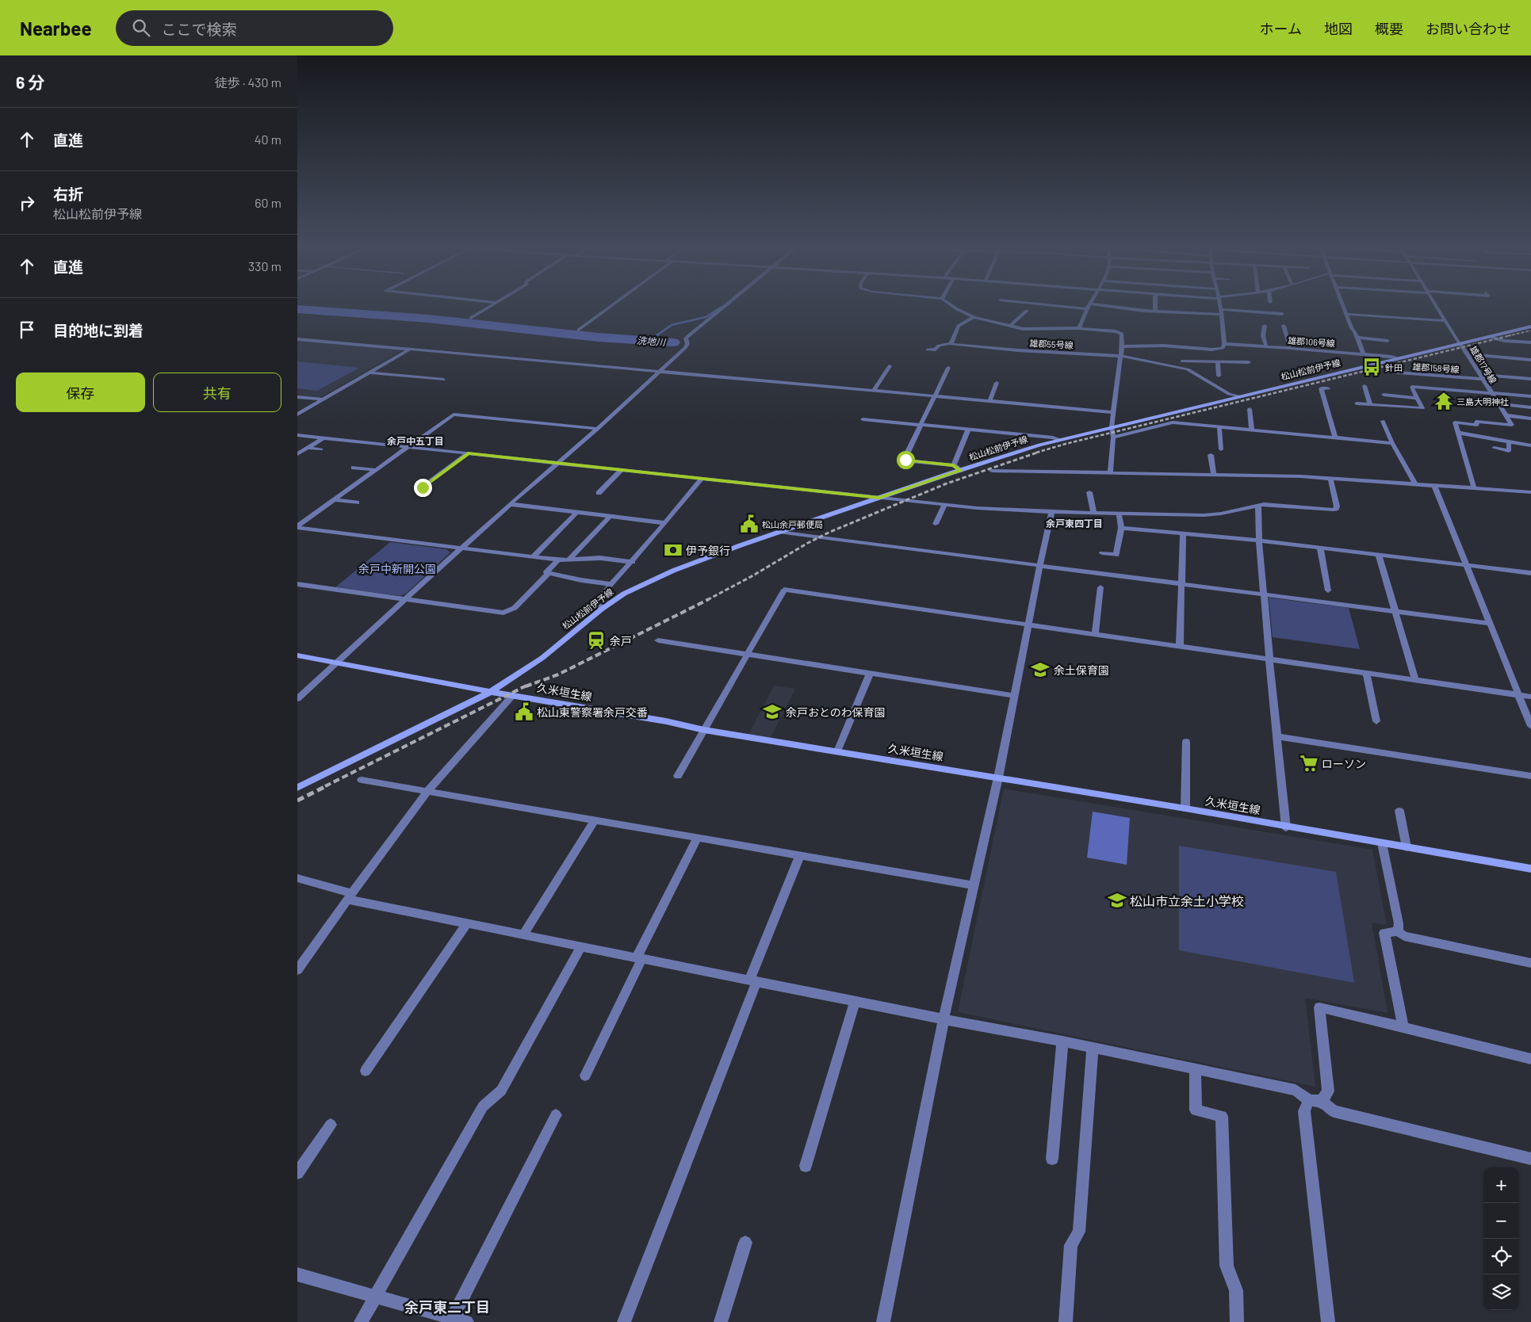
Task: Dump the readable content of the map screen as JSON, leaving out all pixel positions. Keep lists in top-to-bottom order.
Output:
{
  "streets": {
    "main road": ["松山松前伊予線", "久米垣生線"],
    "street": [
      "雄郡106号線",
      "雄郡55号線",
      "雄郡17号線",
      "雄郡158号線"
    ]
  },
  "crossings": [
    ["雄郡106号線", "松山松前伊予線"],
    ["雄郡55号線", "松山松前伊予線"],
    ["雄郡17号線", "雄郡158号線"],
    ["雄郡17号線", "松山松前伊予線"],
    ["松山松前伊予線", "久米垣生線"]
  ],
  "districts": ["余戸中五丁目", "余戸東四丁目", "余戸東二丁目"],
  "water": ["洗地川"],
  "parks": ["余戸中新開公園"],
  "places": {
    "bus stop": ["針田"],
    "temple": ["三島大明神社"],
    "public building": ["松山余戸郵便局", "松山東警察署余戸交番"],
    "bank": ["伊予銀行"],
    "station": ["余戸"],
    "school or university": ["余土保育園", "余戸おとのわ保育園", "松山市立余土小学校"],
    "supermarket": ["ローソン"]
  },
  "page": {
    "header": "Nearbee",
    "search": "ここで検索",
    "nav": [
      "ホーム",
      "地図",
      "概要",
      "お問い合わせ"
    ],
    "heading": ["6 分", "徒歩 · 430 m"],
    "list": [
      ["直進", "40 m"],
      ["右折", "松山松前伊予線", "60 m"],
      ["直進", "330 m"],
      "目的地に到着"
    ],
    "buttons": ["保存", "共有"],
    "map_buttons": ["+", "−"]
  }
}
